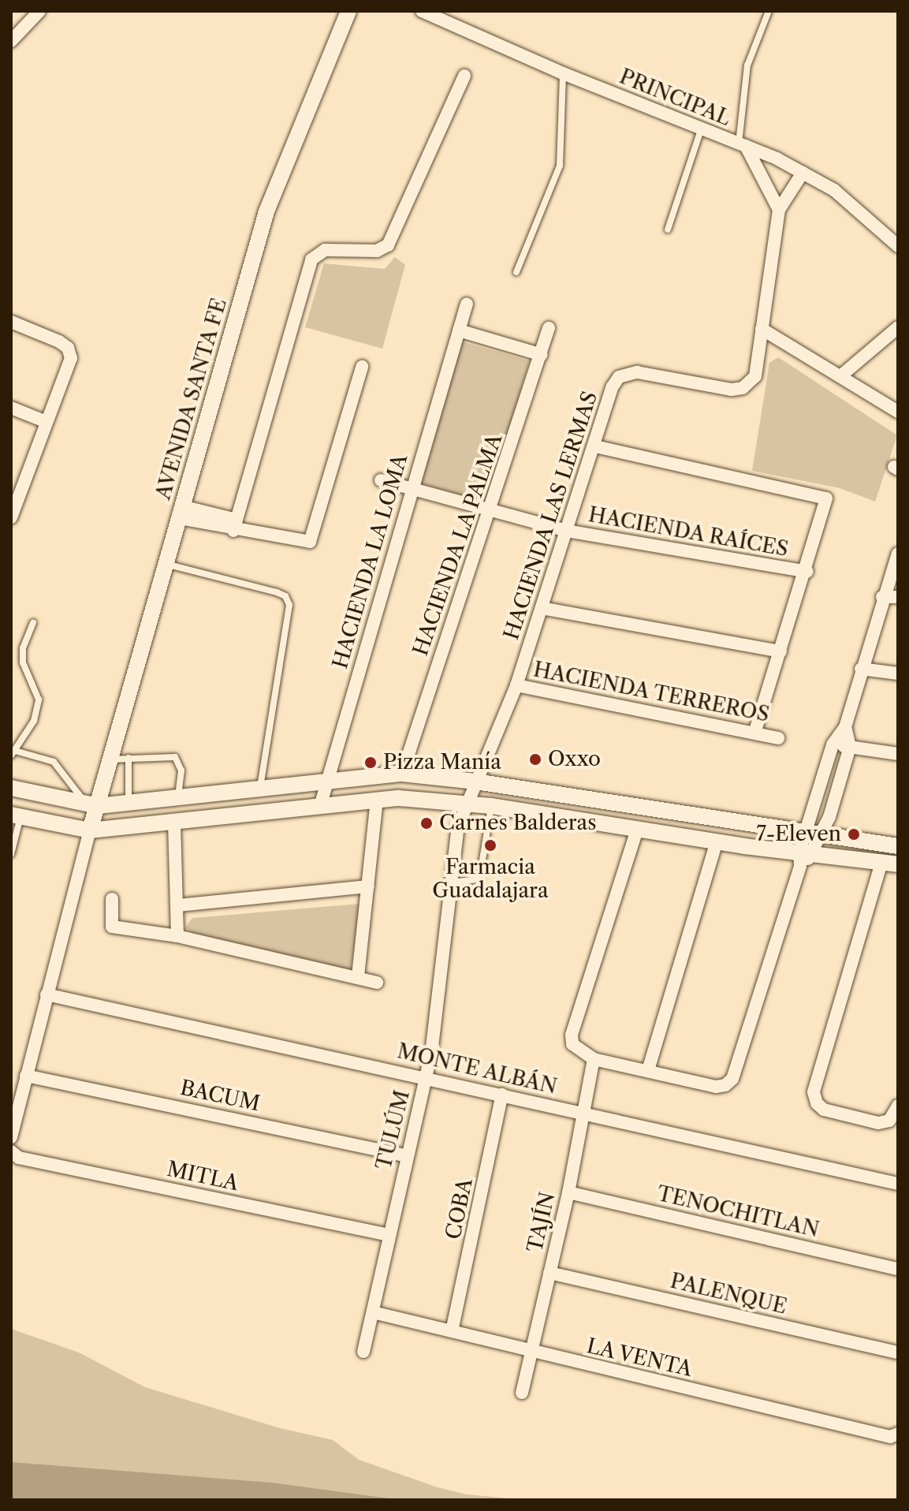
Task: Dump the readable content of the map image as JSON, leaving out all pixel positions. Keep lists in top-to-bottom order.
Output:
{
  "streets": {
    "street": [
      "PRINCIPAL",
      "AVENIDA SANTA FE",
      "HACIENDA LAS LERMAS",
      "HACIENDA RAÍCES",
      "HACIENDA LA PALMA",
      "HACIENDA LA LOMA",
      "HACIENDA TERREROS",
      "MONTE ALBÁN",
      "BACUM",
      "TULÚM",
      "MITLA",
      "COBA",
      "TENOCHITLAN",
      "TAJÍN",
      "PALENQUE",
      "LA VENTA"
    ]
  },
  "crossings": [
    ["PRINCIPAL", "HACIENDA LAS LERMAS"],
    ["HACIENDA LAS LERMAS", "HACIENDA RAÍCES"],
    ["HACIENDA LAS LERMAS", "HACIENDA TERREROS"],
    ["HACIENDA LAS LERMAS", "TULÚM"],
    ["HACIENDA RAÍCES", "HACIENDA LA PALMA"],
    ["HACIENDA RAÍCES", "HACIENDA LA LOMA"],
    ["MONTE ALBÁN", "TULÚM"],
    ["MONTE ALBÁN", "COBA"],
    ["MONTE ALBÁN", "TAJÍN"],
    ["BACUM", "TULÚM"],
    ["TULÚM", "MITLA"],
    ["TULÚM", "LA VENTA"],
    ["COBA", "LA VENTA"],
    ["TENOCHITLAN", "TAJÍN"],
    ["TAJÍN", "PALENQUE"],
    ["TAJÍN", "LA VENTA"]
  ],
  "places": [
    "Oxxo",
    "Pizza Manía",
    "Carnes Balderas",
    "7-Eleven",
    "Farmacia Guadalajara"
  ]
}
